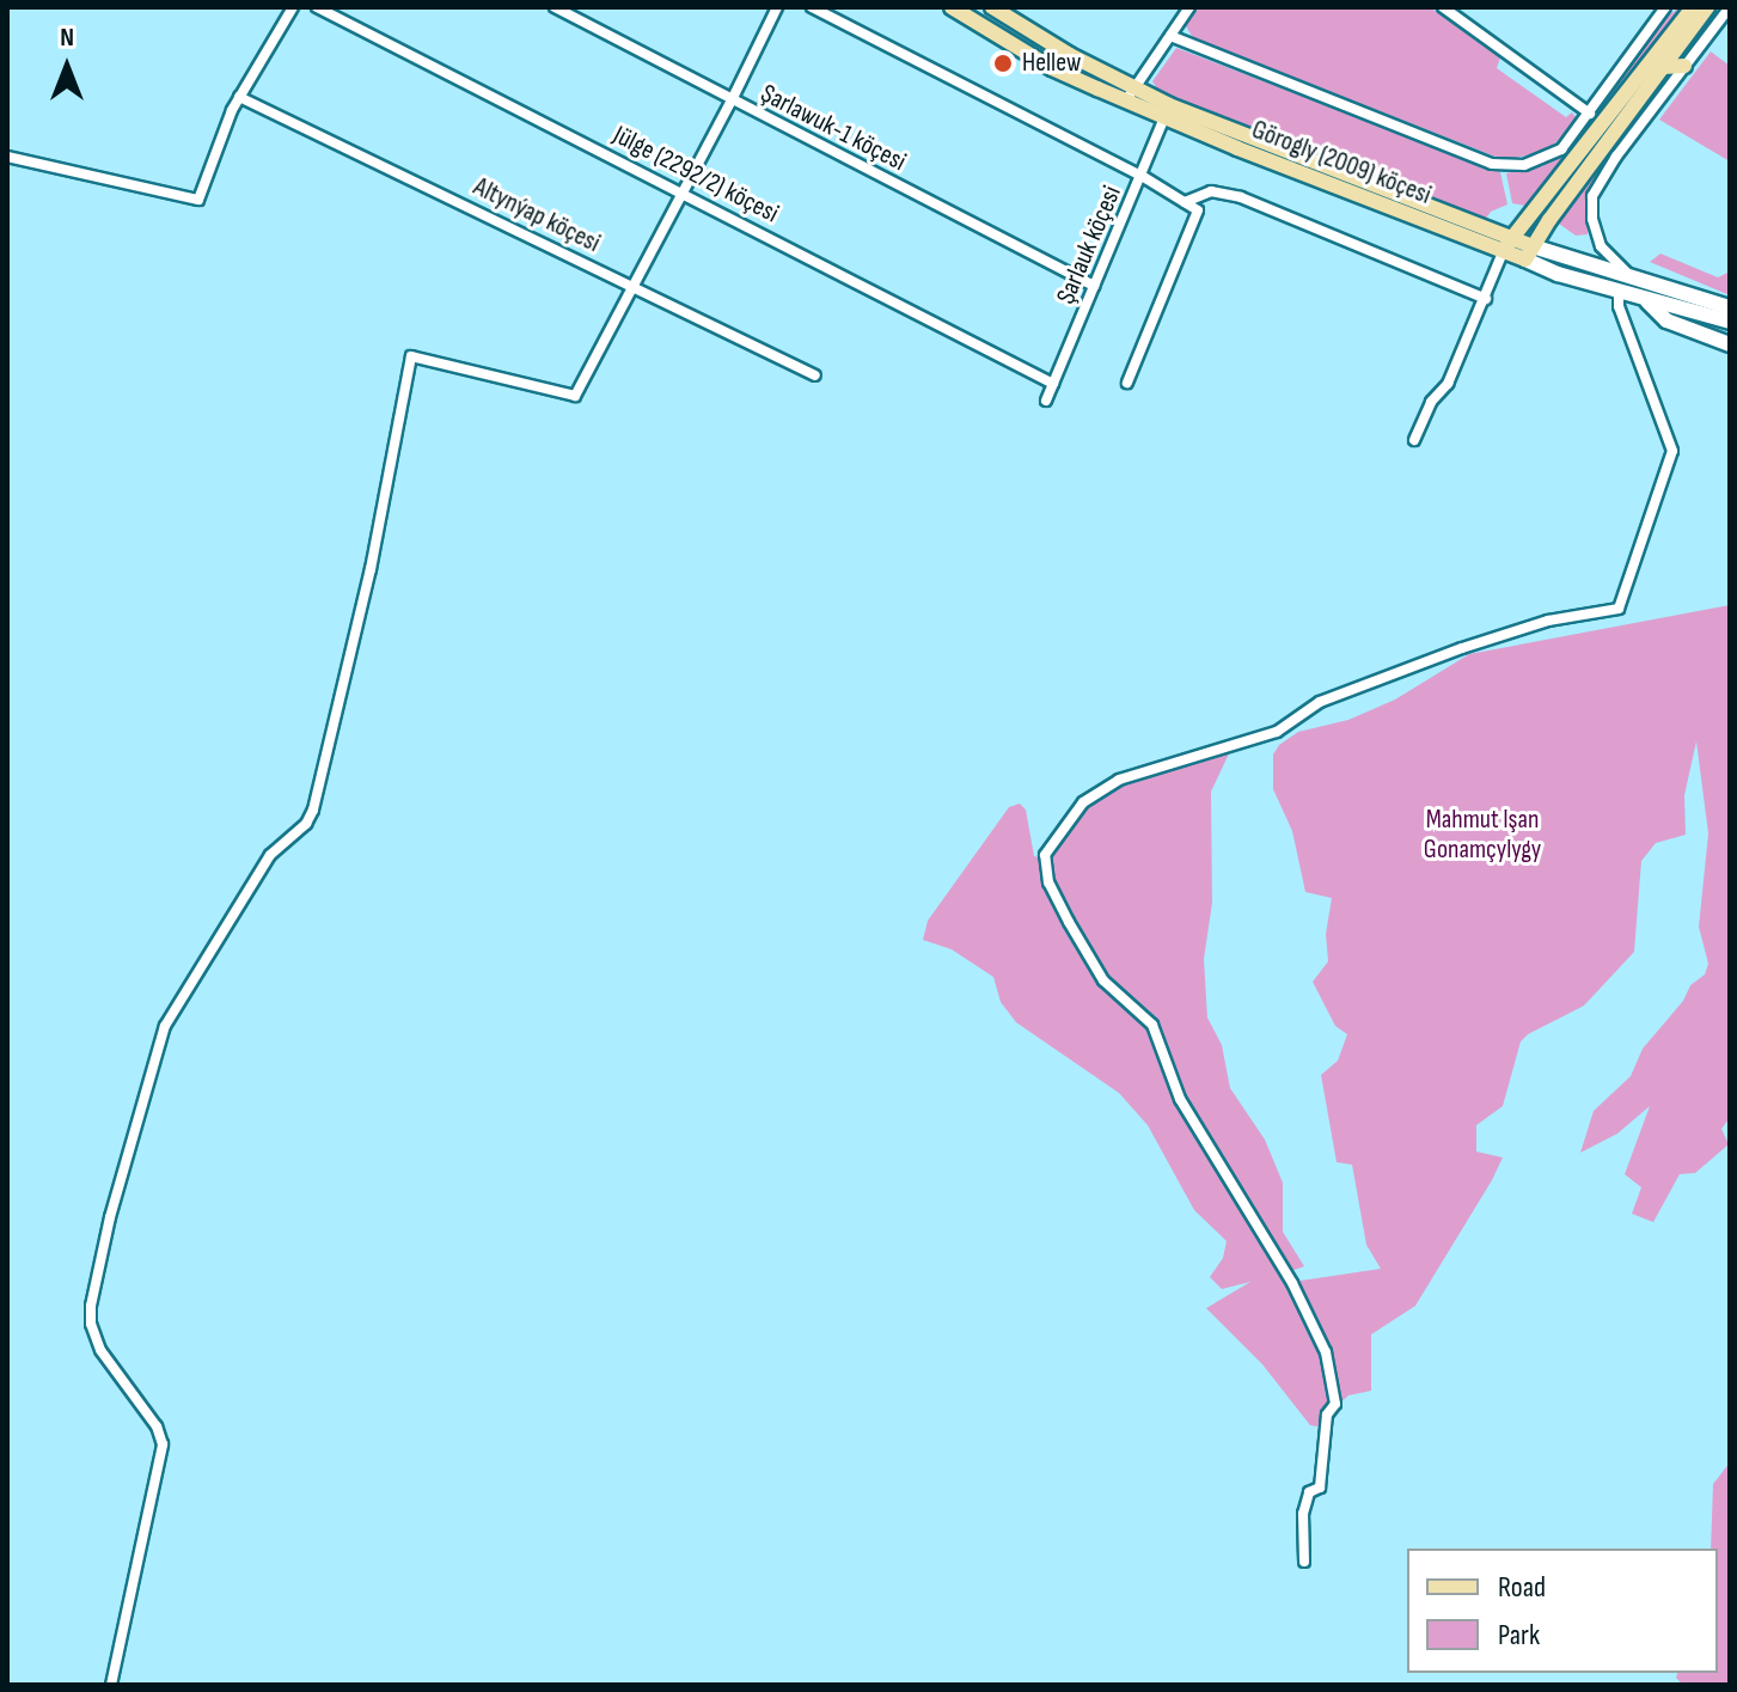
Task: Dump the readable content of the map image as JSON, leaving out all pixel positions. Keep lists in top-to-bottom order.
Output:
{
  "streets": {
    "main road": ["Görogly (2009) köçesi"],
    "street": [
      "Şarlawuk-1 köçesi",
      "Jülge (2292/2) köçesi",
      "Altynýap köçesi",
      "Şarlauk köçesi"
    ]
  },
  "crossings": [
    ["Şarlawuk-1 köçesi", "Şarlauk köçesi"],
    ["Görogly (2009) köçesi", "Şarlauk köçesi"],
    ["Jülge (2292/2) köçesi", "Şarlauk köçesi"]
  ],
  "parks": ["Mahmut Işan Gonamçylygy"],
  "places": ["Hellew"],
  "legend": ["Road", "Park"],
  "north": "top"
}
